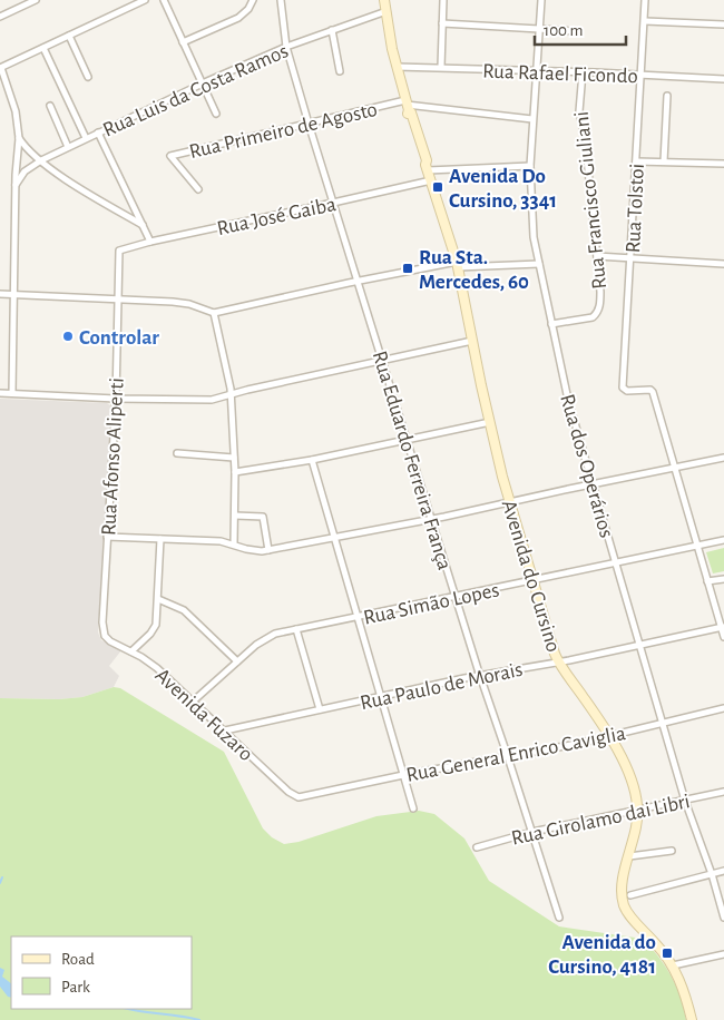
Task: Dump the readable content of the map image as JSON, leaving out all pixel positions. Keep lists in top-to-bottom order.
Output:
{
  "streets": {
    "main road": ["Avenida do Cursino"],
    "street": [
      "Rua Rafael Ficondo",
      "Rua Luis da Costa Ramos",
      "Rua Primeiro de Agosto",
      "Rua Francisco Giuliani",
      "Rua Tolstoi",
      "Rua José Gaiba",
      "Rua Afonso Aliperti",
      "Rua Eduardo Ferreira França",
      "Rua dos Operários",
      "Rua Simão Lopes",
      "Rua Paulo de Morais",
      "Avenida Fuzaro",
      "Rua General Enrico Caviglia",
      "Rua Girolamo dai Libri"
    ]
  },
  "crossings": [
    ["Rua Rafael Ficondo", "Rua Francisco Giuliani"],
    ["Rua Rafael Ficondo", "Rua Tolstoi"],
    ["Rua Rafael Ficondo", "Rua dos Operários"],
    ["Rua Rafael Ficondo", "Avenida do Cursino"],
    ["Rua Luis da Costa Ramos", "Rua Eduardo Ferreira França"],
    ["Rua Luis da Costa Ramos", "Avenida do Cursino"],
    ["Rua Primeiro de Agosto", "Rua Eduardo Ferreira França"],
    ["Rua Primeiro de Agosto", "Avenida do Cursino"],
    ["Rua Francisco Giuliani", "Rua dos Operários"],
    ["Rua José Gaiba", "Rua Afonso Aliperti"],
    ["Rua José Gaiba", "Rua Eduardo Ferreira França"],
    ["Rua José Gaiba", "Avenida do Cursino"],
    ["Rua Afonso Aliperti", "Avenida Fuzaro"],
    ["Rua Eduardo Ferreira França", "Rua Simão Lopes"],
    ["Rua Eduardo Ferreira França", "Rua Paulo de Morais"],
    ["Rua Eduardo Ferreira França", "Rua General Enrico Caviglia"],
    ["Rua Eduardo Ferreira França", "Rua Girolamo dai Libri"],
    ["Rua dos Operários", "Rua Simão Lopes"],
    ["Rua dos Operários", "Rua Paulo de Morais"],
    ["Rua dos Operários", "Rua General Enrico Caviglia"],
    ["Rua dos Operários", "Rua Girolamo dai Libri"],
    ["Avenida do Cursino", "Rua Simão Lopes"],
    ["Avenida do Cursino", "Rua Paulo de Morais"],
    ["Avenida do Cursino", "Rua General Enrico Caviglia"],
    ["Avenida do Cursino", "Rua Girolamo dai Libri"],
    ["Rua Simão Lopes", "Avenida Fuzaro"],
    ["Rua Paulo de Morais", "Avenida Fuzaro"],
    ["Avenida Fuzaro", "Rua General Enrico Caviglia"]
  ],
  "places": {
    "transit": ["Avenida Do Cursino, 3341", "Rua Sta. Mercedes, 60", "Avenida do Cursino, 4181"],
    "other": ["Controlar"]
  },
  "legend": ["Road", "Park"],
  "scale_bar": "100 m"
}
